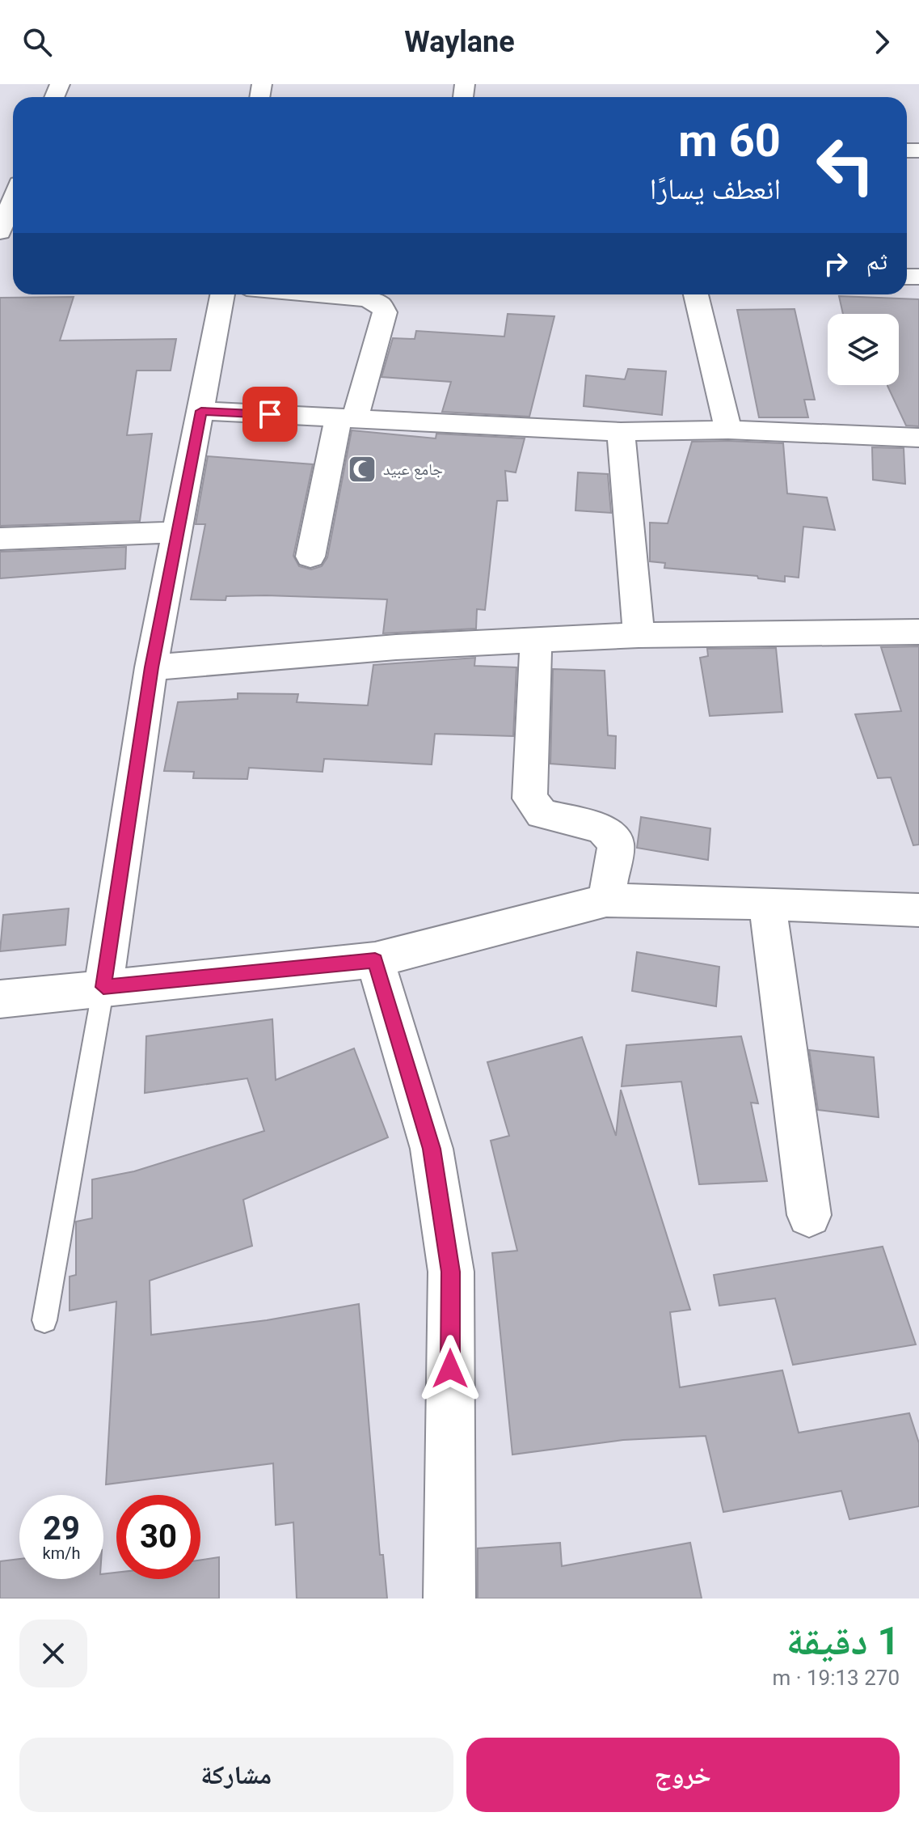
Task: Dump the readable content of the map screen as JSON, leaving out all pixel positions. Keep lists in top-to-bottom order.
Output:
{
  "places": {
    "mosque": ["جامع عبيد"]
  },
  "page": {
    "header": "Waylane",
    "turn": ["60 m", "انعطف يسارًا"],
    "then": "ثم",
    "speed": "29 km/h",
    "limit": "30",
    "heading": ["1 دقيقة", "270 m · 19:13"],
    "buttons": ["خروج", "مشاركة"]
  }
}
